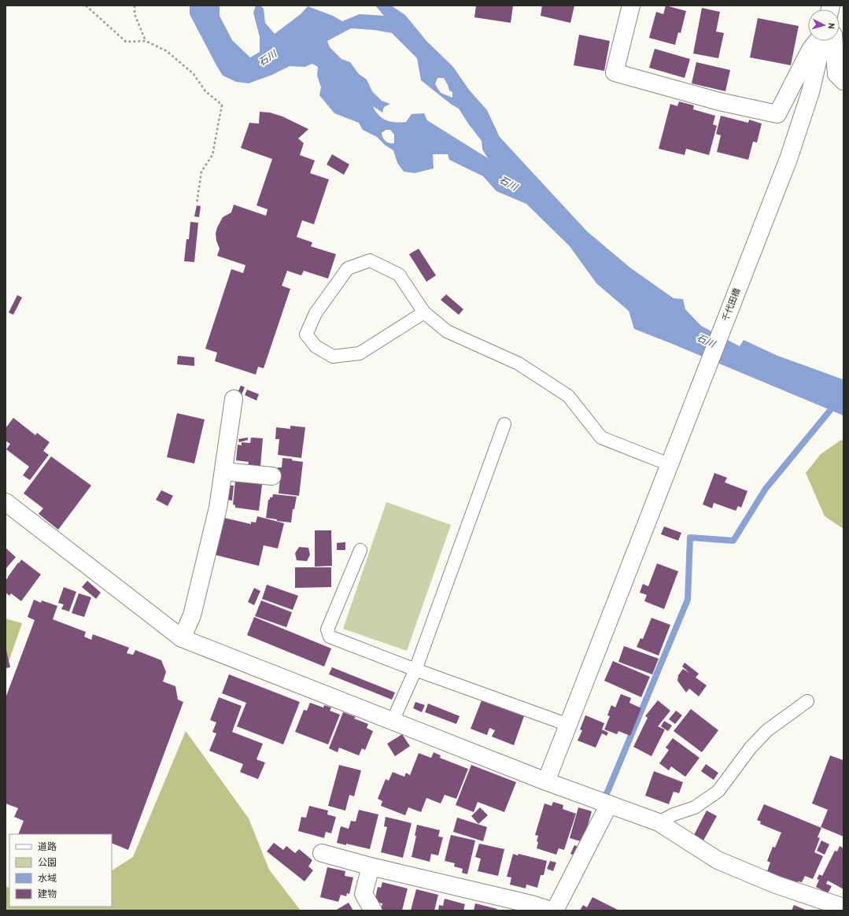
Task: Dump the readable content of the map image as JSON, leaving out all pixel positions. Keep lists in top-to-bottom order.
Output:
{
  "streets": {
    "street": ["千代田橋"]
  },
  "water": ["石川"],
  "legend": [
    "道路",
    "公園",
    "水域",
    "建物"
  ],
  "north": "right"
}
